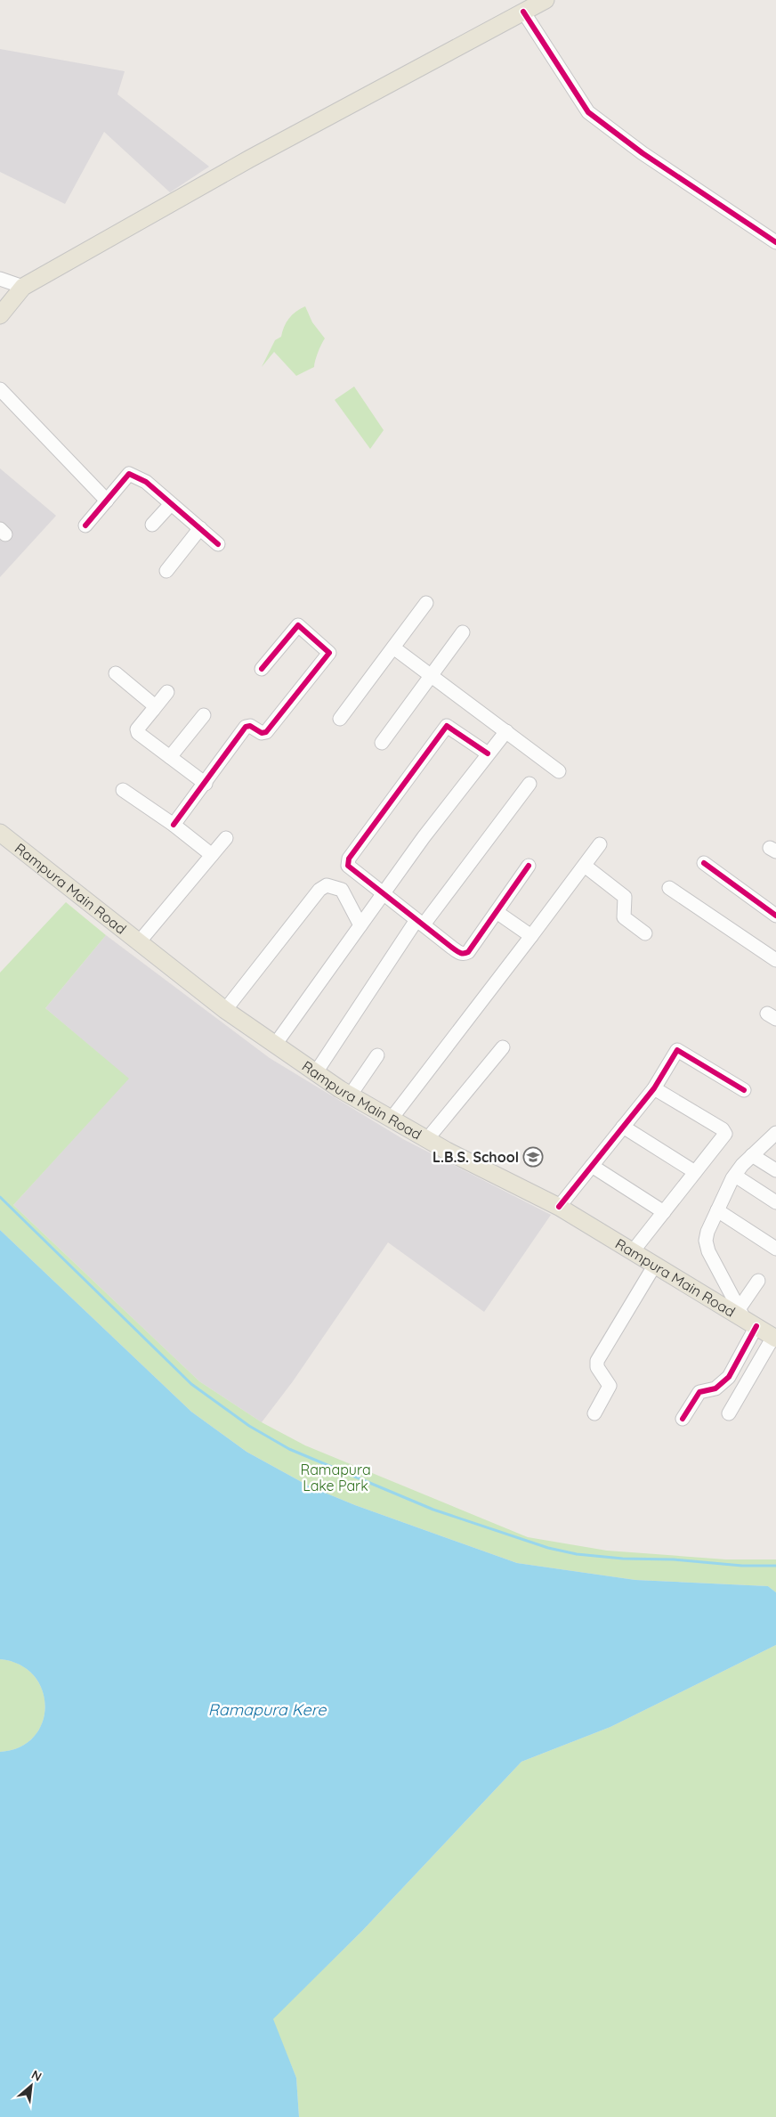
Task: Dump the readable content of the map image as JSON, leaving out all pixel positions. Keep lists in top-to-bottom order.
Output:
{
  "streets": {
    "main road": ["Rampura Main Road"]
  },
  "water": ["Ramapura Kere"],
  "parks": ["Ramapura Lake Park"],
  "places": {
    "school or university": ["L.B.S. School"]
  },
  "north": "top right"
}
